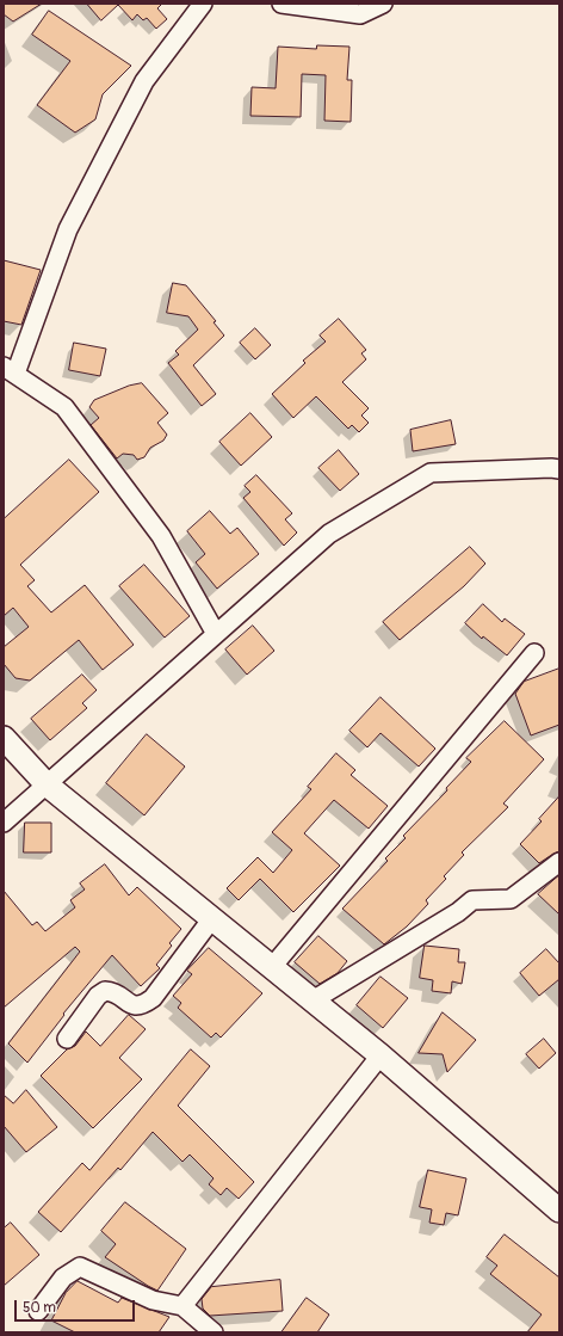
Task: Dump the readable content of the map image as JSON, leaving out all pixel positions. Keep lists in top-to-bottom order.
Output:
{
  "scale_bar": "50 m"
}
